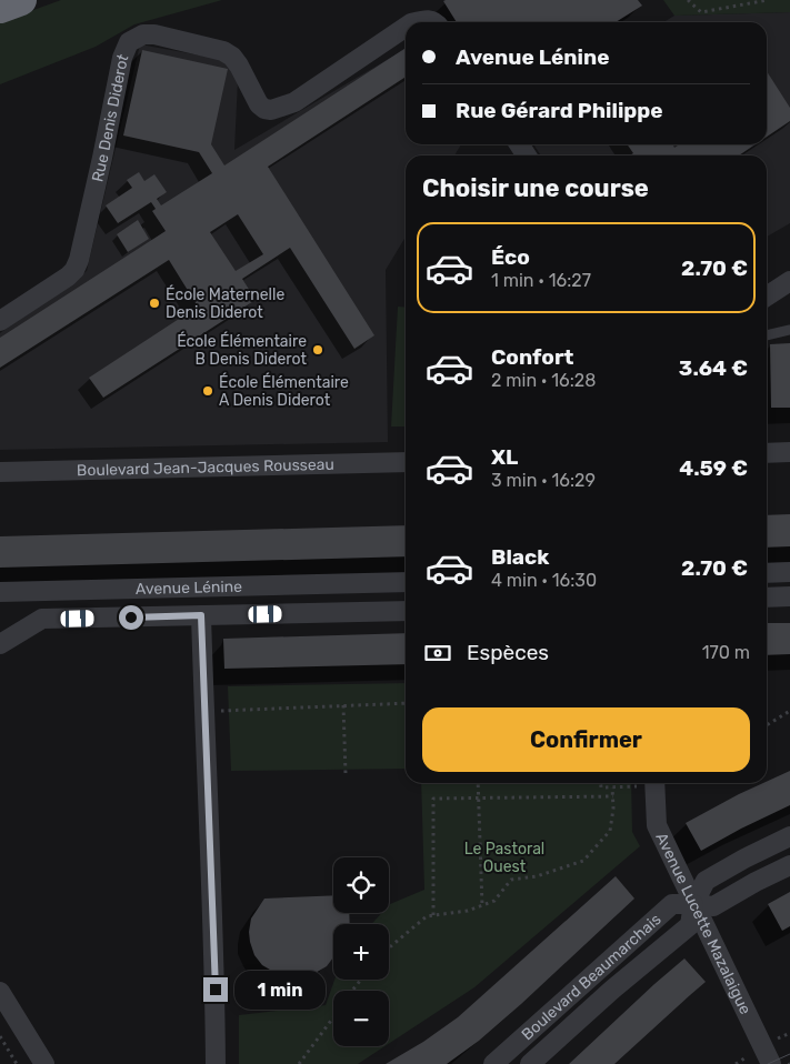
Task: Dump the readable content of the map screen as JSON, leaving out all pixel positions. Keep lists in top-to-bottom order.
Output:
{
  "streets": {
    "street": [
      "Rue Denis Diderot",
      "Boulevard Jean-Jacques Rousseau",
      "Avenue Lénine",
      "Avenue Lucette Mazalaigue",
      "Boulevard Beaumarchais"
    ]
  },
  "crossings": [
    ["Avenue Lucette Mazalaigue", "Boulevard Beaumarchais"]
  ],
  "parks": ["Le Pastoral Ouest"],
  "places": ["École Maternelle Denis Diderot", "École Élémentaire B Denis Diderot", "École Élémentaire A Denis Diderot"],
  "page": {
    "banner": ["Avenue Lénine", "Rue Gérard Philippe"],
    "heading": "Choisir une course",
    "list": [
      {
        "name": "Éco",
        "note": "1 min · 16:27",
        "value": "2.70 €"
      },
      {
        "name": "Confort",
        "note": "2 min · 16:28",
        "value": "3.64 €"
      },
      {
        "name": "XL",
        "note": "3 min · 16:29",
        "value": "4.59 €"
      },
      {
        "name": "Black",
        "note": "4 min · 16:30",
        "value": "2.70 €"
      }
    ],
    "pay": ["Espèces", "170 m"],
    "buttons": "Confirmer",
    "map_buttons": ["+", "−"],
    "bubble": "1 min"
  }
}
